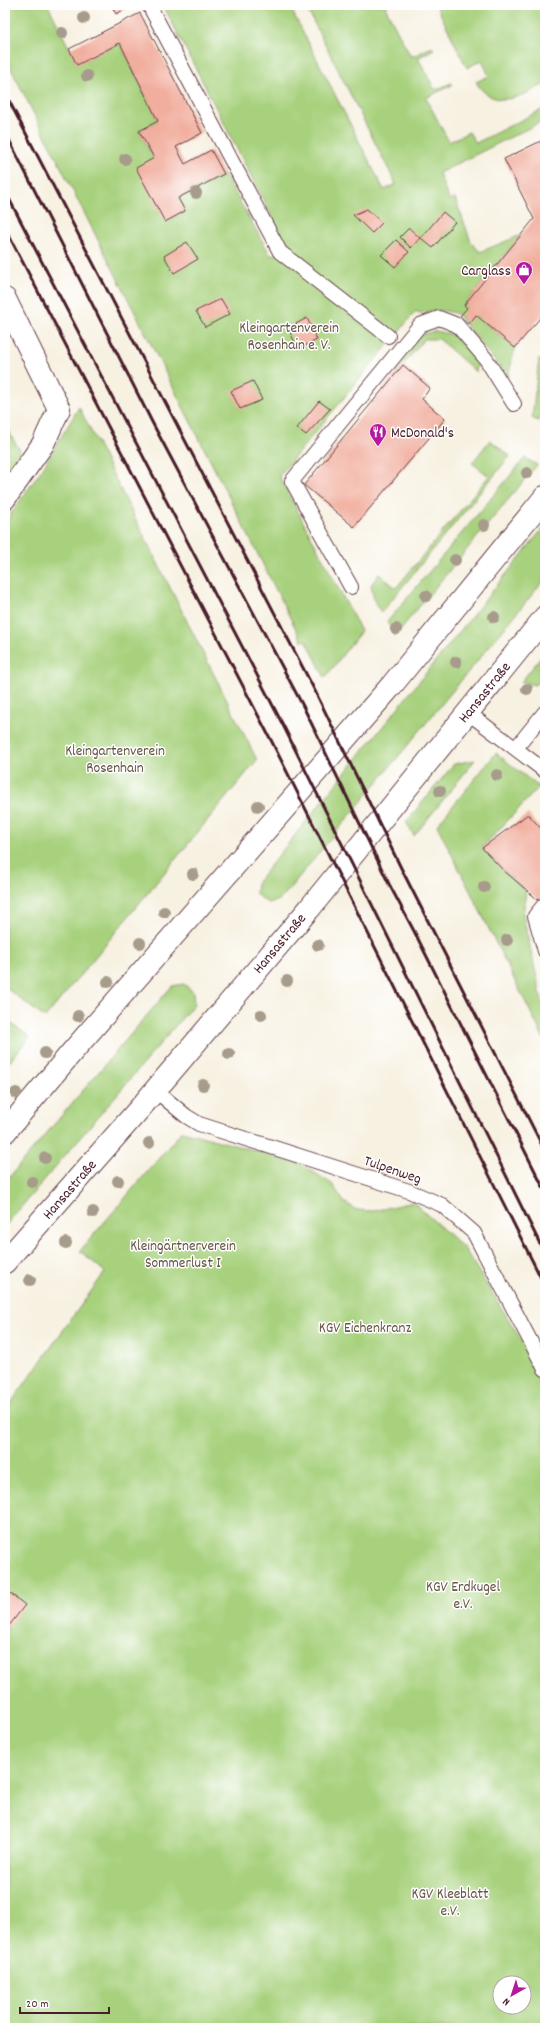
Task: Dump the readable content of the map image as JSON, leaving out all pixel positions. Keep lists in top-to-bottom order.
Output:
{
  "streets": {
    "main road": ["Hansastraße"],
    "lane": ["Tulpenweg"]
  },
  "crossings": [
    ["Hansastraße", "Tulpenweg"]
  ],
  "parks": [
    "Kleingartenverein Rosenhain e. V.",
    "Kleingartenverein Rosenhain",
    "Kleingärtnerverein Sommerlust I",
    "KGV Eichenkranz",
    "KGV Erdkugel e.V.",
    "KGV Kleeblatt e.V."
  ],
  "places": {
    "shop": ["Carglass"],
    "restaurant": ["McDonald's"]
  },
  "scale_bar": "20 m",
  "north": "bottom left"
}
